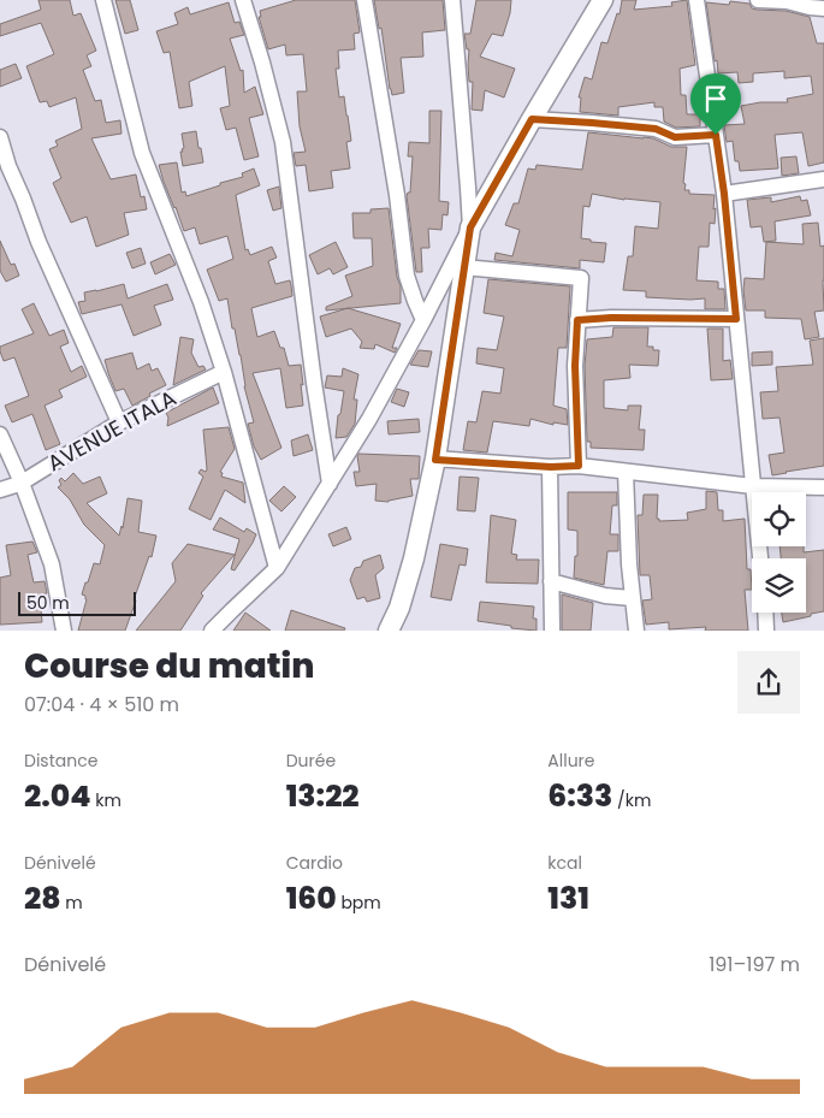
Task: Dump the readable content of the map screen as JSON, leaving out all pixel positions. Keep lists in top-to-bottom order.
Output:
{
  "streets": {
    "street": ["AVENUE ITALA"]
  },
  "scale_bar": "50 m",
  "page": {
    "scale": "50 m",
    "heading": ["Course du matin", "07:04 · 4 × 510 m"],
    "stats": [
      ["Distance", "2.04 km"],
      ["Durée", "13:22"],
      ["Allure", "6:33 /km"],
      ["Dénivelé", "28 m"],
      ["Cardio", "160 bpm"],
      ["kcal", "131"]
    ],
    "chart": ["Dénivelé", "191–197 m"]
  }
}
